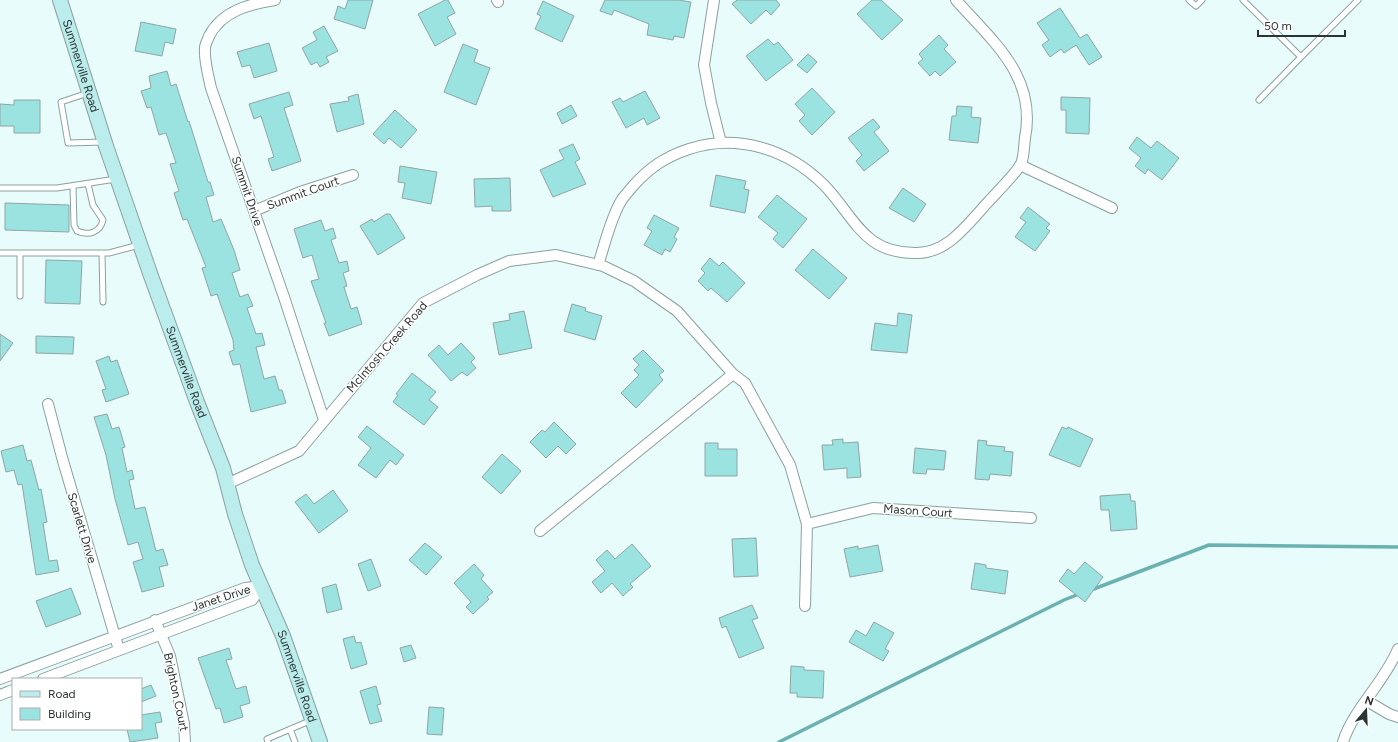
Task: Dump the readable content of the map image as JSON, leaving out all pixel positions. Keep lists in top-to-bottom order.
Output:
{
  "streets": {
    "main road": ["Summerville Road"],
    "street": [
      "Summit Drive",
      "Summit Court",
      "McIntosh Creek Road",
      "Mason Court",
      "Scarlett Drive",
      "Janet Drive",
      "Brighton Court"
    ]
  },
  "crossings": [
    ["Summerville Road", "McIntosh Creek Road"],
    ["Summerville Road", "Janet Drive"],
    ["Summit Drive", "Summit Court"],
    ["Summit Drive", "McIntosh Creek Road"],
    ["McIntosh Creek Road", "Mason Court"],
    ["Scarlett Drive", "Janet Drive"],
    ["Janet Drive", "Brighton Court"]
  ],
  "legend": ["Road", "Building"],
  "scale_bar": "50 m",
  "north": "top"
}
